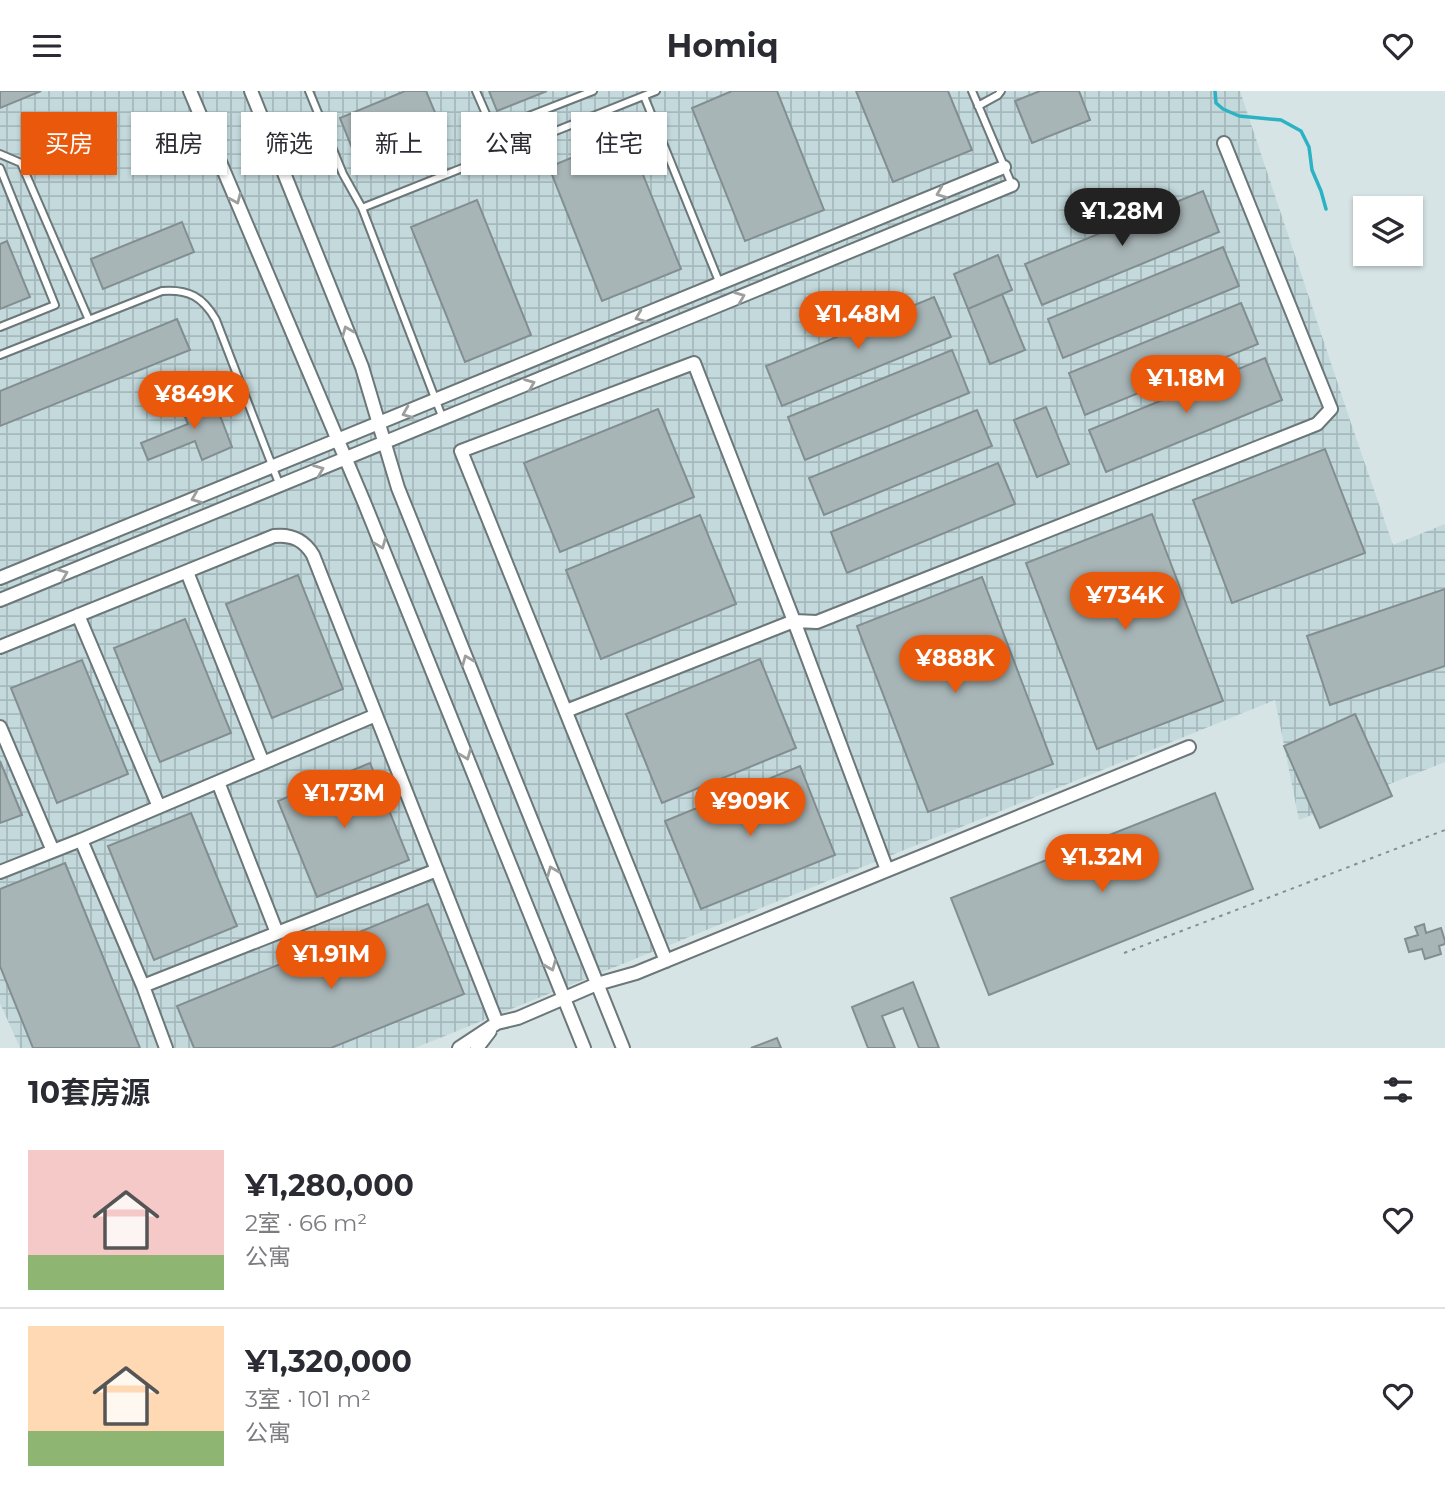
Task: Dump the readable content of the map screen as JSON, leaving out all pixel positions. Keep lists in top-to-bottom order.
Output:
{
  "page": {
    "header": "Homiq",
    "chip": [
      "买房",
      "租房",
      "筛选",
      "新上",
      "公寓",
      "住宅"
    ],
    "price": [
      "¥1.28M",
      "¥1.48M",
      "¥1.18M",
      "¥849K",
      "¥734K",
      "¥888K",
      "¥1.73M",
      "¥909K",
      "¥1.32M",
      "¥1.91M"
    ],
    "heading": "10套房源",
    "list": [
      {
        "name": "¥1,280,000",
        "note": "2室 · 66 m² · 公寓"
      },
      {
        "name": "¥1,320,000",
        "note": "3室 · 101 m² · 公寓"
      }
    ]
  }
}
